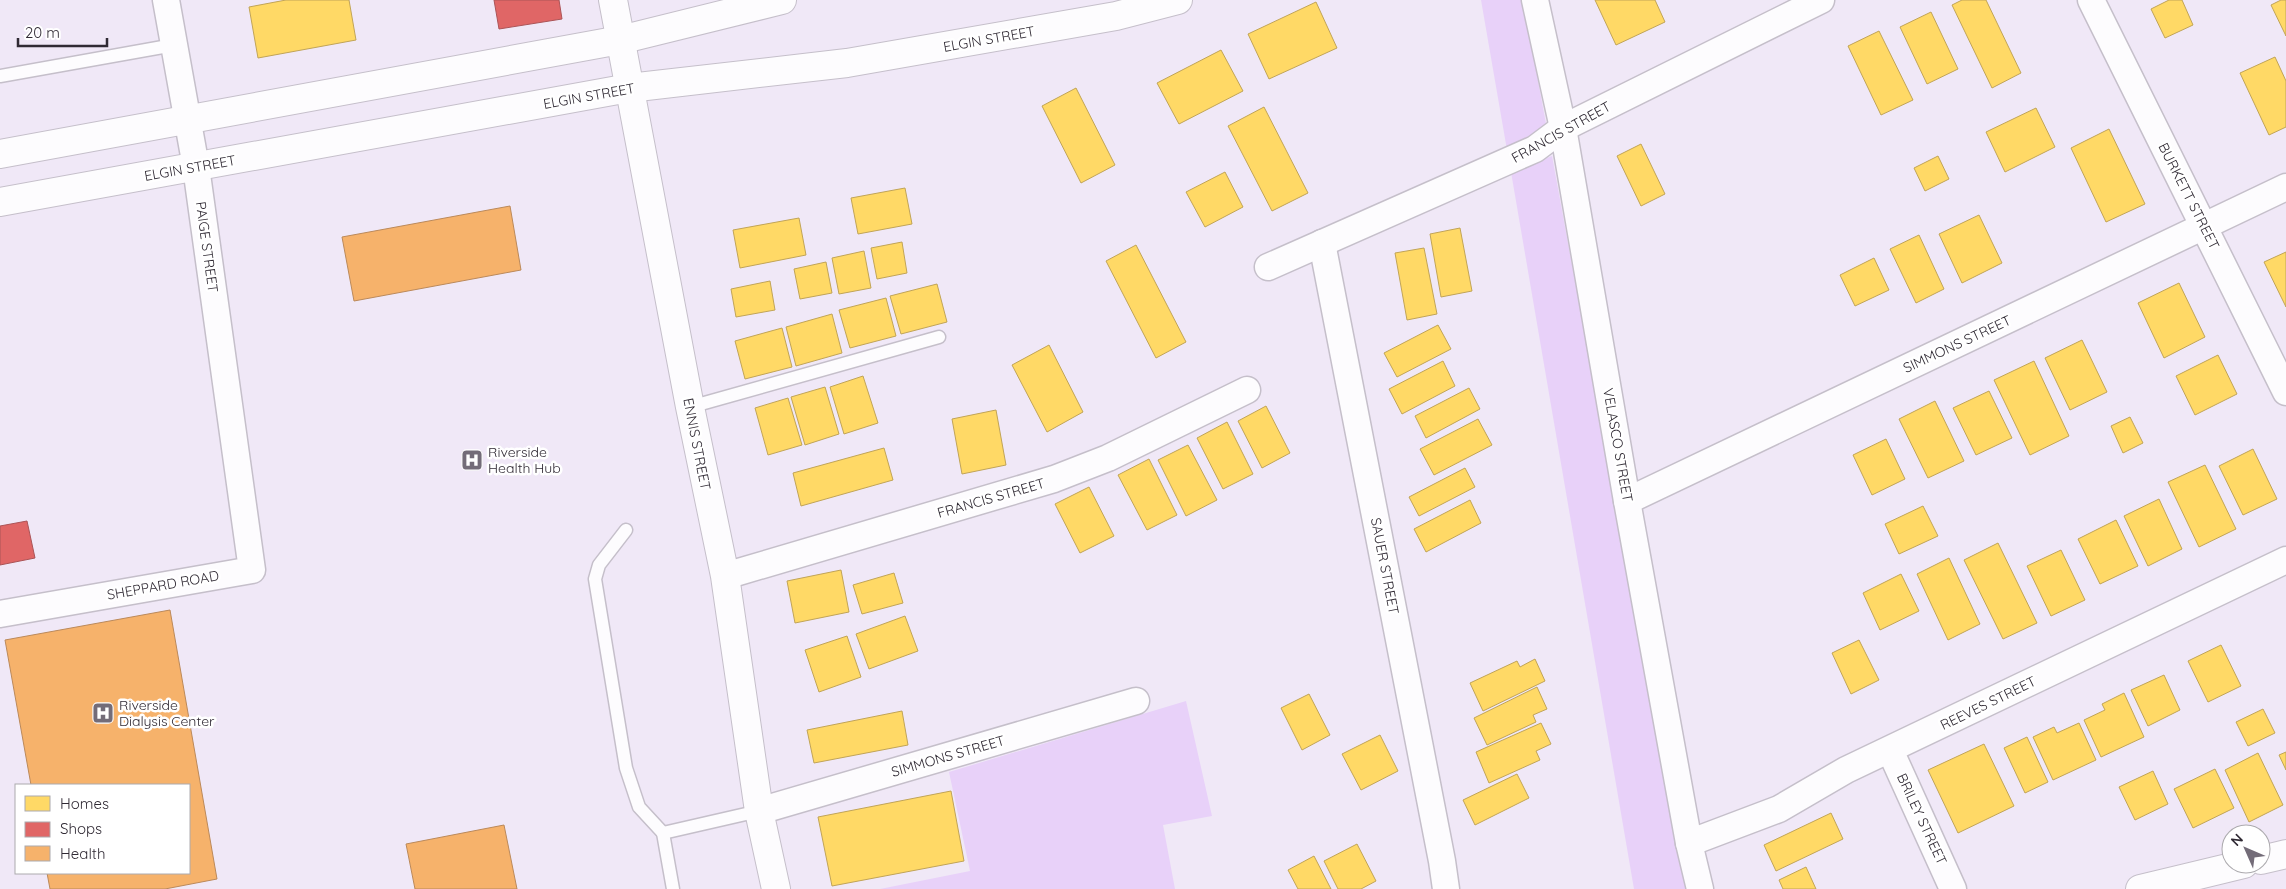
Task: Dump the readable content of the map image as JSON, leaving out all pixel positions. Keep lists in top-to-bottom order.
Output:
{
  "streets": {
    "main road": ["ELGIN STREET", "ENNIS STREET"],
    "street": [
      "FRANCIS STREET",
      "BURKETT STREET",
      "PAIGE STREET",
      "SIMMONS STREET",
      "VELASCO STREET",
      "SAUER STREET",
      "SHEPPARD ROAD",
      "REEVES STREET",
      "BRILEY STREET"
    ]
  },
  "crossings": [
    ["ELGIN STREET", "PAIGE STREET"],
    ["ELGIN STREET", "ENNIS STREET"],
    ["FRANCIS STREET", "ENNIS STREET"],
    ["FRANCIS STREET", "VELASCO STREET"],
    ["FRANCIS STREET", "SAUER STREET"],
    ["BURKETT STREET", "SIMMONS STREET"],
    ["PAIGE STREET", "SHEPPARD ROAD"],
    ["SIMMONS STREET", "ENNIS STREET"],
    ["SIMMONS STREET", "VELASCO STREET"],
    ["VELASCO STREET", "REEVES STREET"],
    ["REEVES STREET", "BRILEY STREET"]
  ],
  "places": {
    "hospital": ["Riverside Health Hub", "Riverside Dialysis Center"]
  },
  "legend": ["Homes", "Shops", "Health"],
  "scale_bar": "20 m",
  "north": "top left"
}
